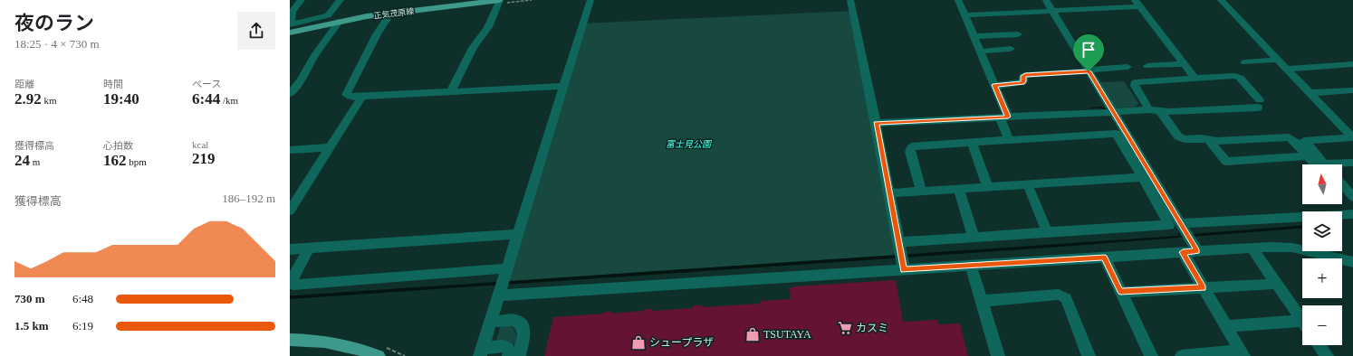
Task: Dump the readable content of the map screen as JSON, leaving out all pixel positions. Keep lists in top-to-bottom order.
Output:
{
  "streets": {
    "main road": ["正気茂原線"]
  },
  "parks": ["富士見公園"],
  "places": {
    "supermarket": ["カスミ"],
    "shop": ["TSUTAYA", "シュープラザ"]
  },
  "north": "top",
  "page": {
    "heading": ["夜のラン", "18:25 · 4 × 730 m"],
    "stats": [
      ["距離", "2.92 km"],
      ["時間", "19:40"],
      ["ペース", "6:44 /km"],
      ["獲得標高", "24 m"],
      ["心拍数", "162 bpm"],
      ["kcal", "219"]
    ],
    "map_buttons": ["+", "−"],
    "chart": ["獲得標高", "186–192 m"],
    "list": [
      {
        "name": "730 m",
        "note": "6:48"
      },
      {
        "name": "1.5 km",
        "note": "6:19"
      }
    ]
  }
}
